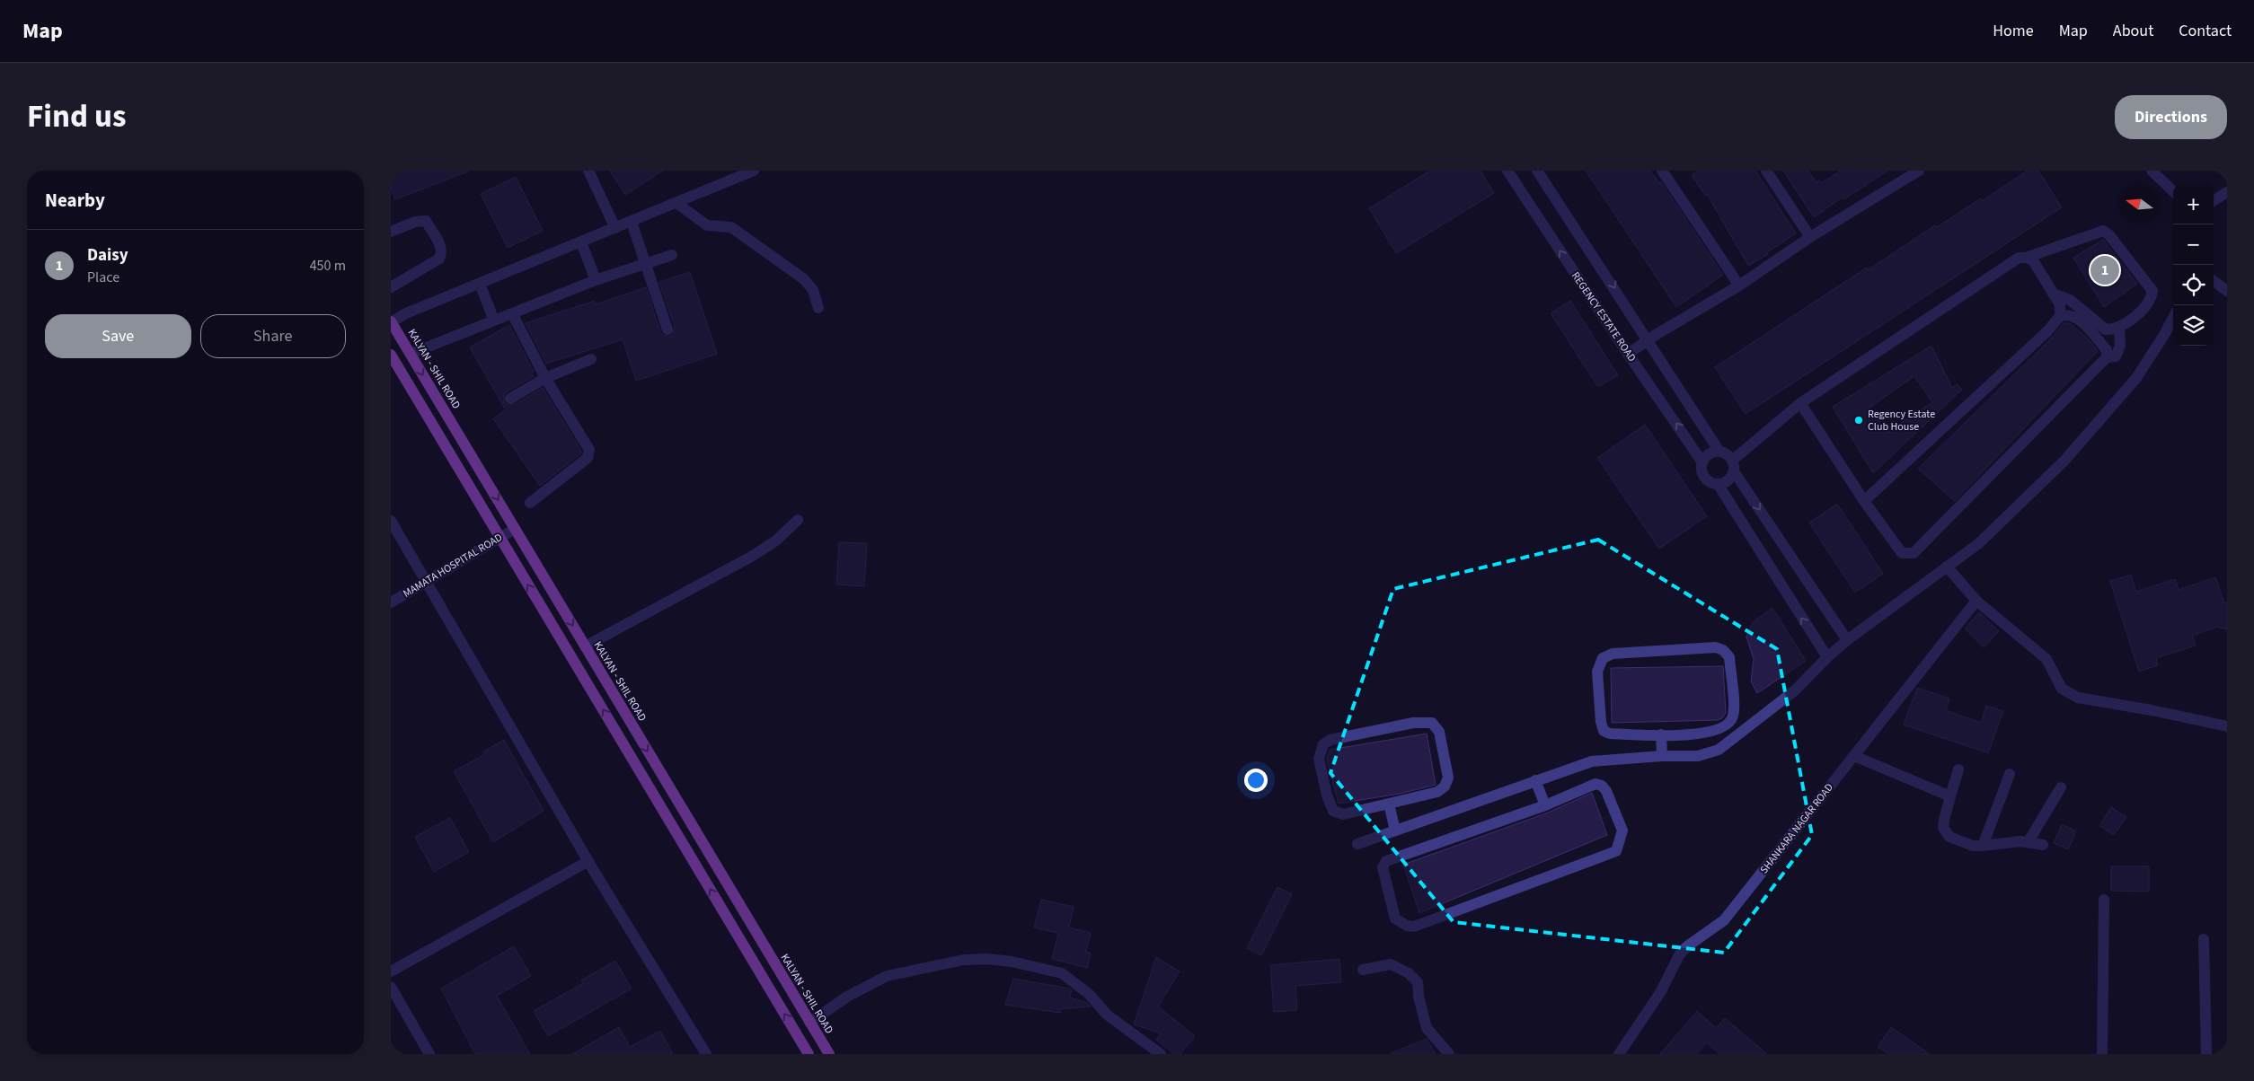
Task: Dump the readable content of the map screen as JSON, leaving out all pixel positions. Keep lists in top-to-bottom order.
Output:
{
  "streets": {
    "main road": ["KALYAN - SHIL ROAD"],
    "street": ["REGENCY ESTATE ROAD", "MAMATA HOSPITAL ROAD", "SHANKARA NAGAR ROAD"]
  },
  "crossings": [
    ["KALYAN - SHIL ROAD", "MAMATA HOSPITAL ROAD"]
  ],
  "places": ["Regency Estate Club House"],
  "north": "left",
  "page": {
    "header": "Map",
    "nav": [
      "Home",
      "Map",
      "About",
      "Contact"
    ],
    "title": "Find us",
    "buttons": [
      "Directions",
      ["Save", "Share"]
    ],
    "heading": "Nearby",
    "map_buttons": ["+", "−"],
    "list": [
      {
        "mark": "1",
        "name": "Daisy",
        "note": "Place",
        "value": "450 m"
      }
    ],
    "pins": "1"
  }
}
